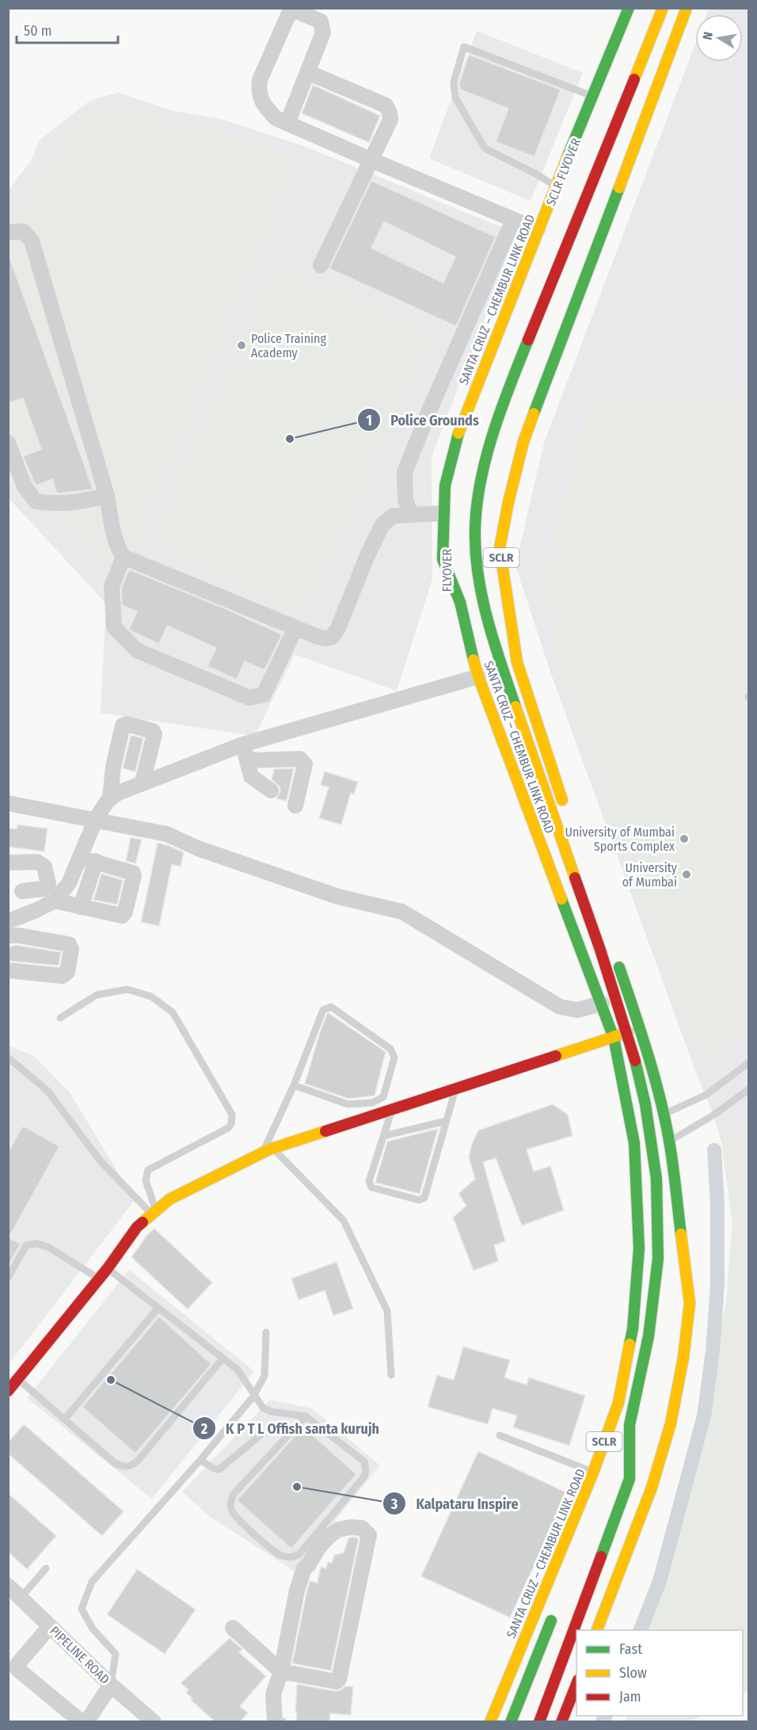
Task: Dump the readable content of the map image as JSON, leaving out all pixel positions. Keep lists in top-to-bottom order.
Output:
{
  "streets": {
    "main road": ["SANTA CRUZ – CHEMBUR LINK ROAD", "SCLR", "FLYOVER"],
    "street": ["PIPELINE ROAD"]
  },
  "crossings": [
    ["SANTA CRUZ – CHEMBUR LINK ROAD", "FLYOVER"]
  ],
  "places": [
    "Police Training Academy",
    "Police Grounds",
    "University of Mumbai Sports Complex",
    "University of Mumbai",
    "K P T L Offish santa kurujh",
    "Kalpataru Inspire"
  ],
  "legend": ["Fast", "Slow", "Jam"],
  "scale_bar": "50 m",
  "north": "left"
}
